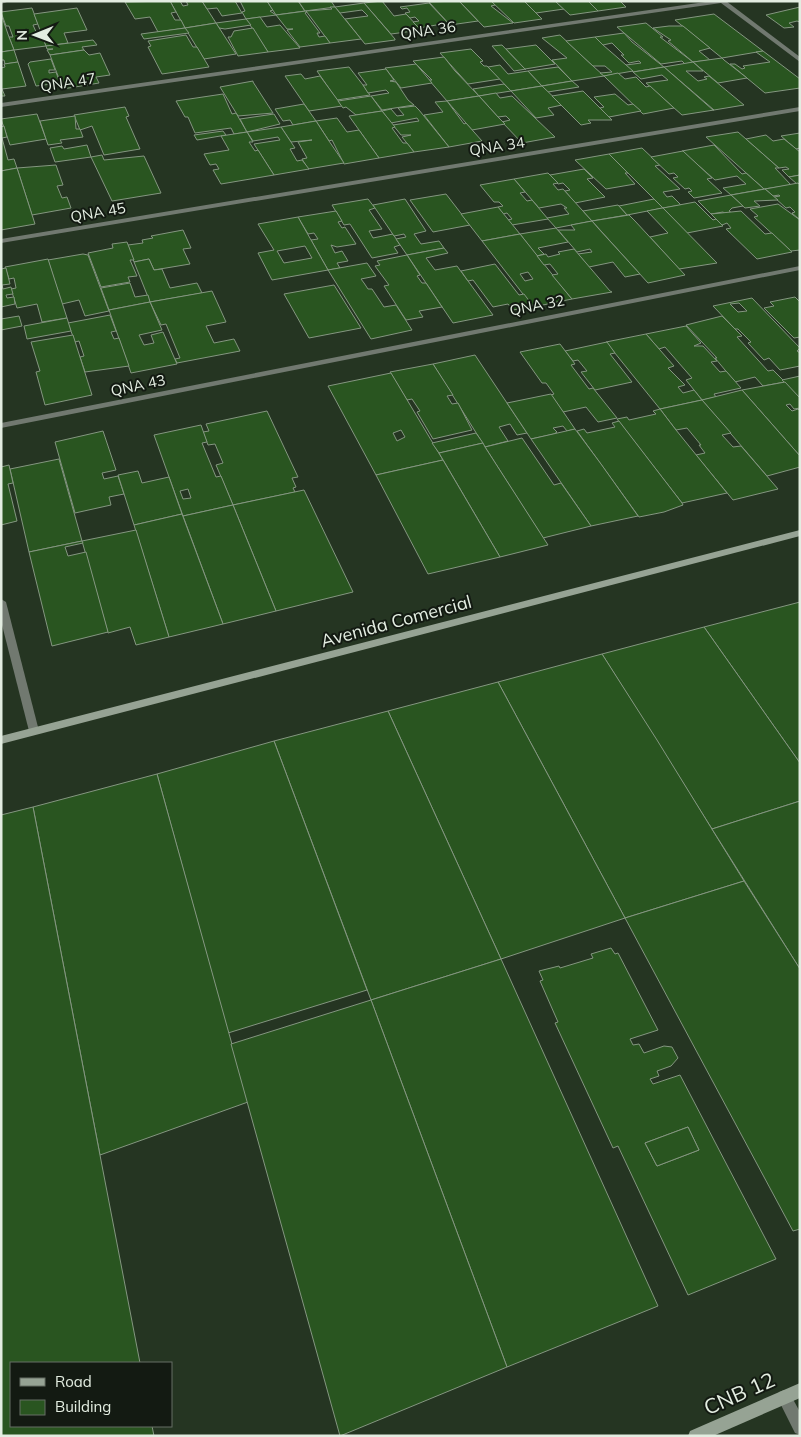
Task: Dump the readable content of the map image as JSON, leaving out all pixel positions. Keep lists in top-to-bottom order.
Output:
{
  "streets": {
    "main road": ["Avenida Comercial", "CNB 12"],
    "street": [
      "QNA 36",
      "QNA 47",
      "QNA 34",
      "QNA 45",
      "QNA 32",
      "QNA 43"
    ]
  },
  "crossings": [
    ["QNA 36", "QNA 47"],
    ["QNA 34", "QNA 45"],
    ["QNA 32", "QNA 43"]
  ],
  "legend": ["Road", "Building"],
  "north": "left"
}
